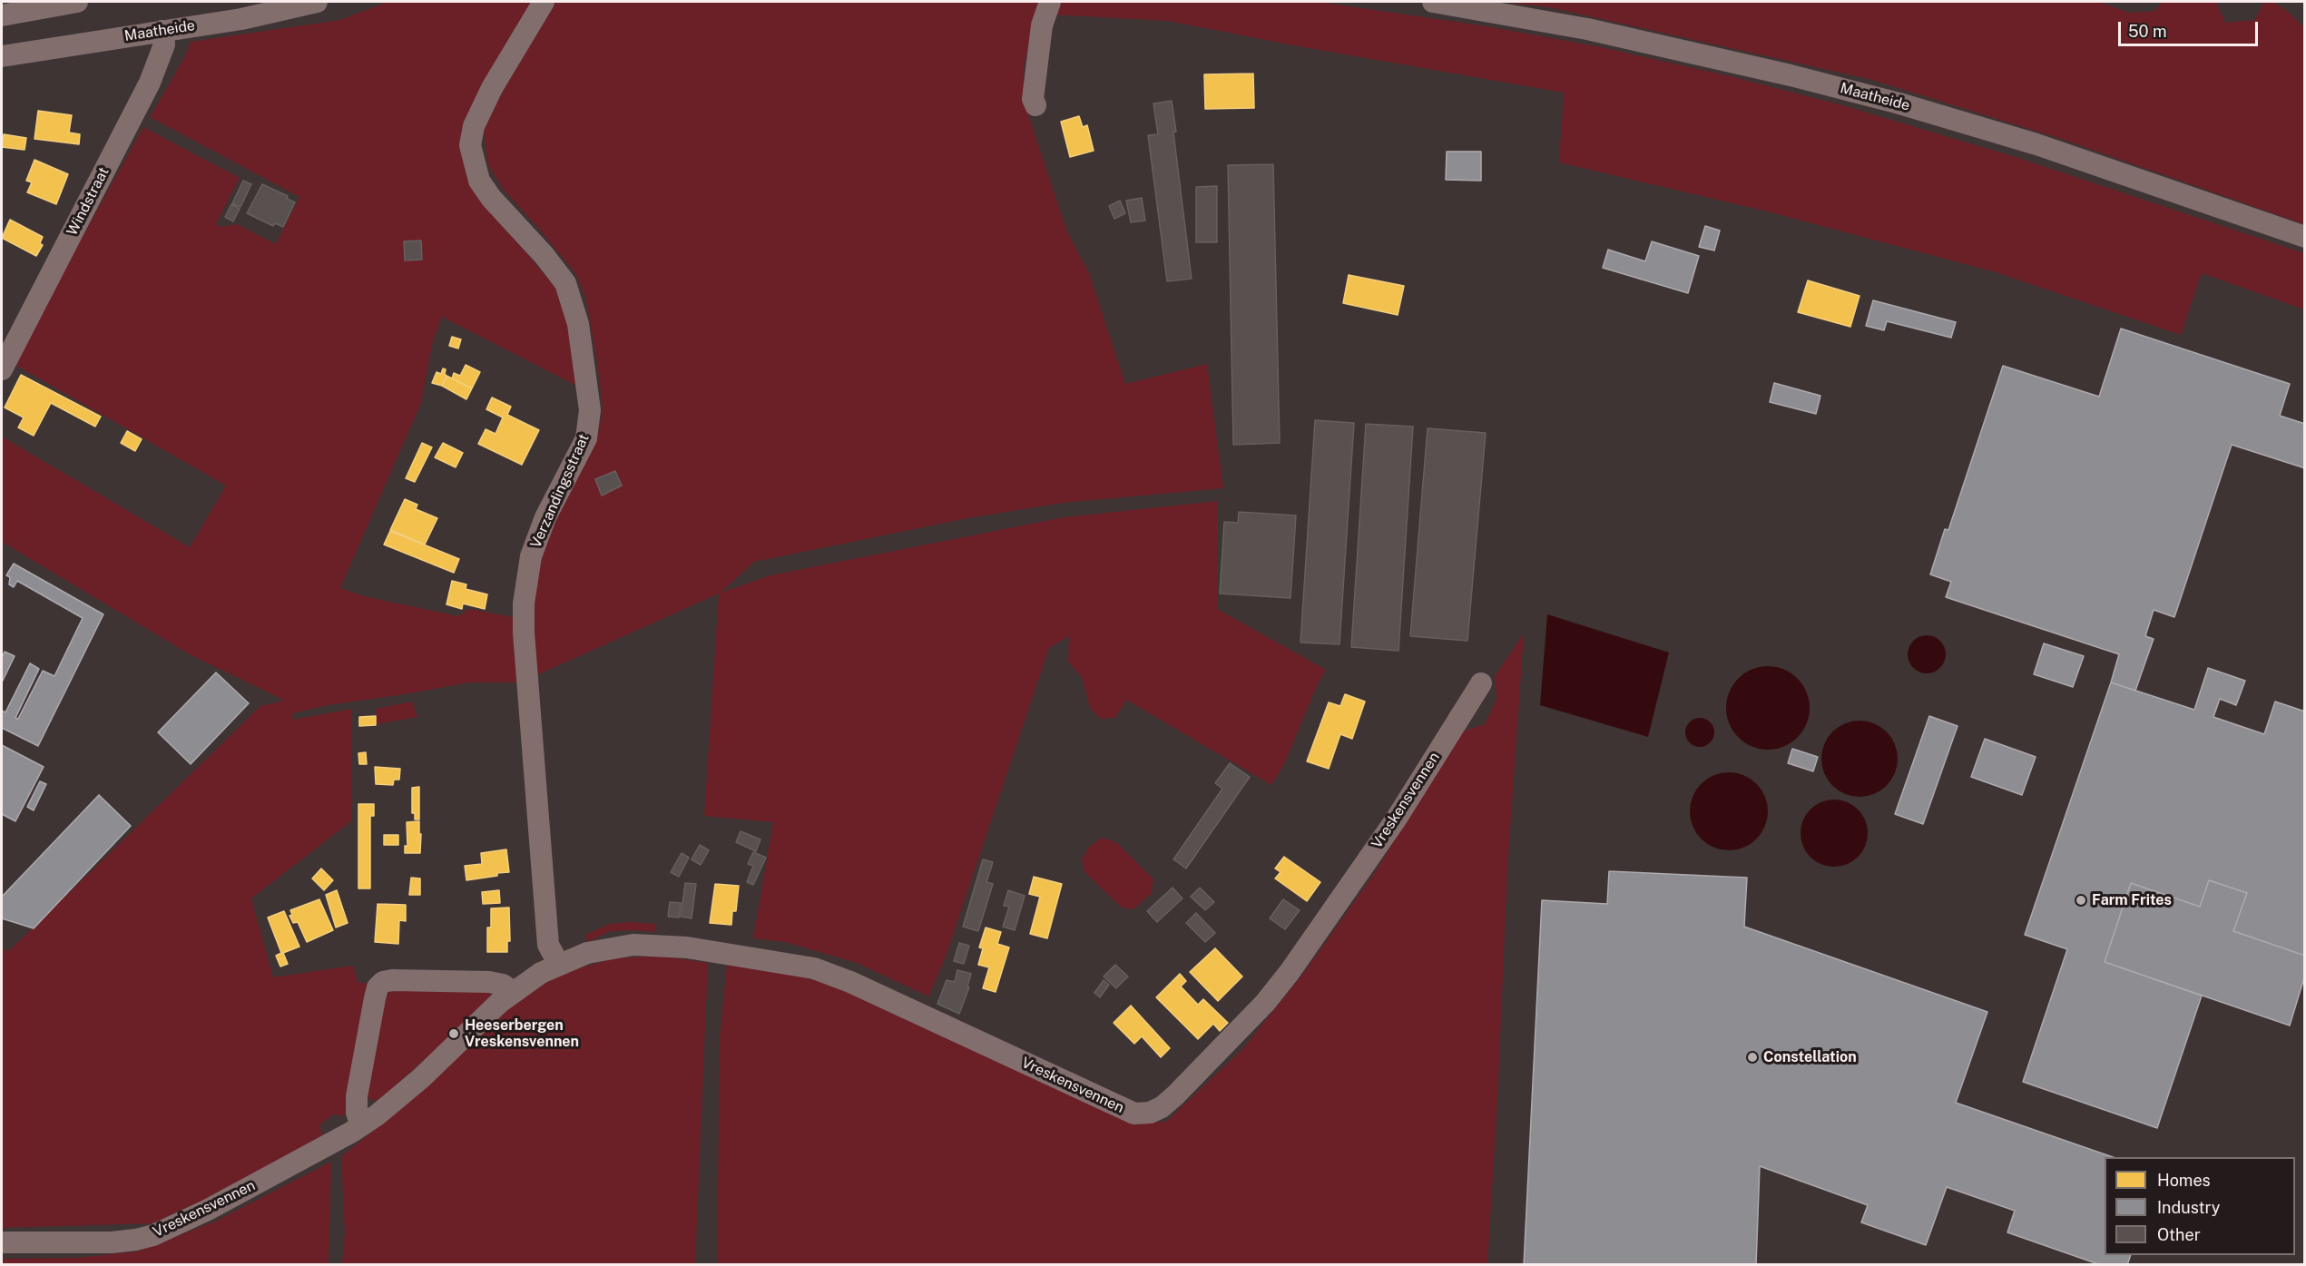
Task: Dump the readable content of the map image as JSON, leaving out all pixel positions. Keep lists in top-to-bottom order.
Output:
{
  "streets": {
    "street": [
      "Maatheide",
      "Windstraat",
      "Verzandingsstraat",
      "Vreskensvennen"
    ]
  },
  "crossings": [
    ["Maatheide", "Windstraat"],
    ["Verzandingsstraat", "Vreskensvennen"]
  ],
  "places": ["Farm Frites", "Heeserbergen Vreskensvennen", "Constellation"],
  "legend": ["Homes", "Industry", "Other"],
  "scale_bar": "50 m"
}
